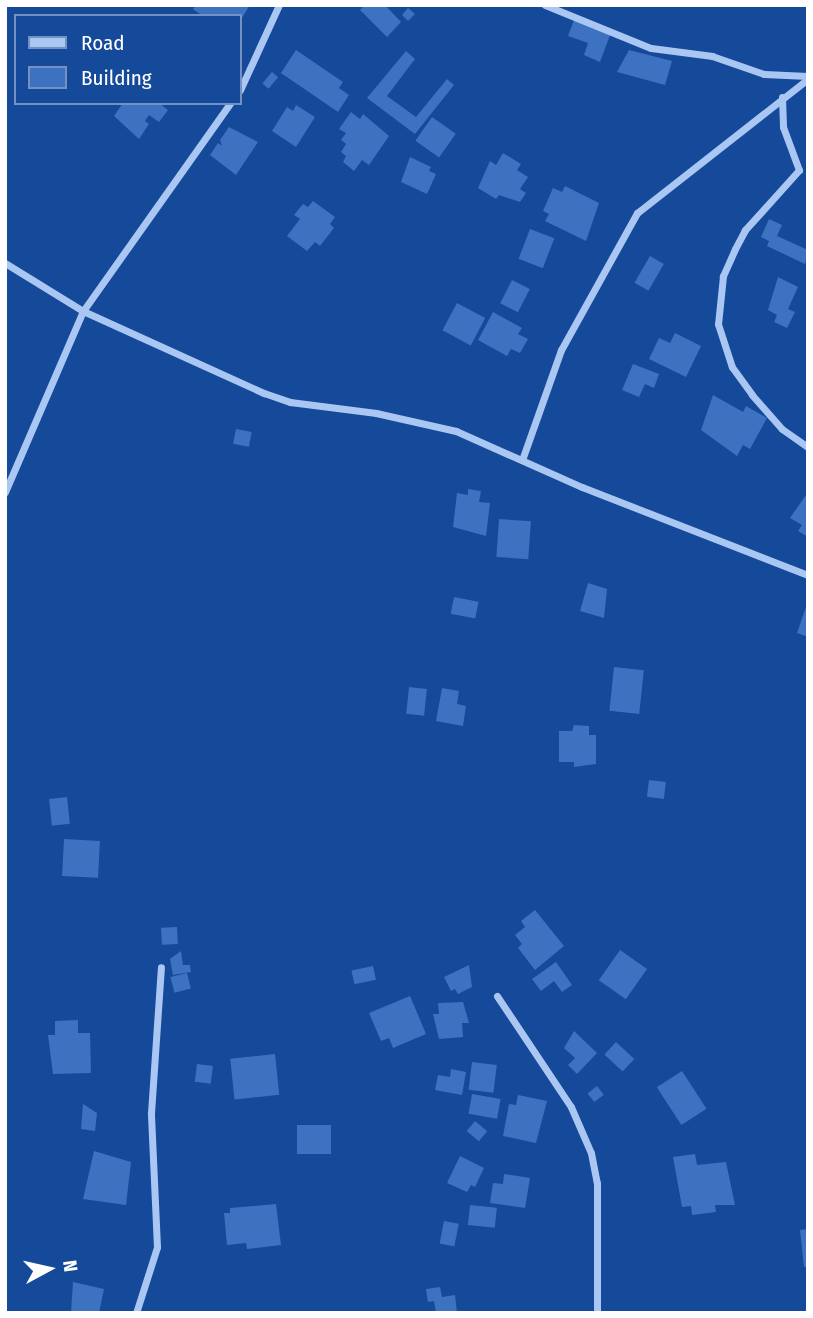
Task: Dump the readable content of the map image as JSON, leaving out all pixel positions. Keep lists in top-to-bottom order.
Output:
{
  "legend": ["Road", "Building"],
  "north": "right"
}
